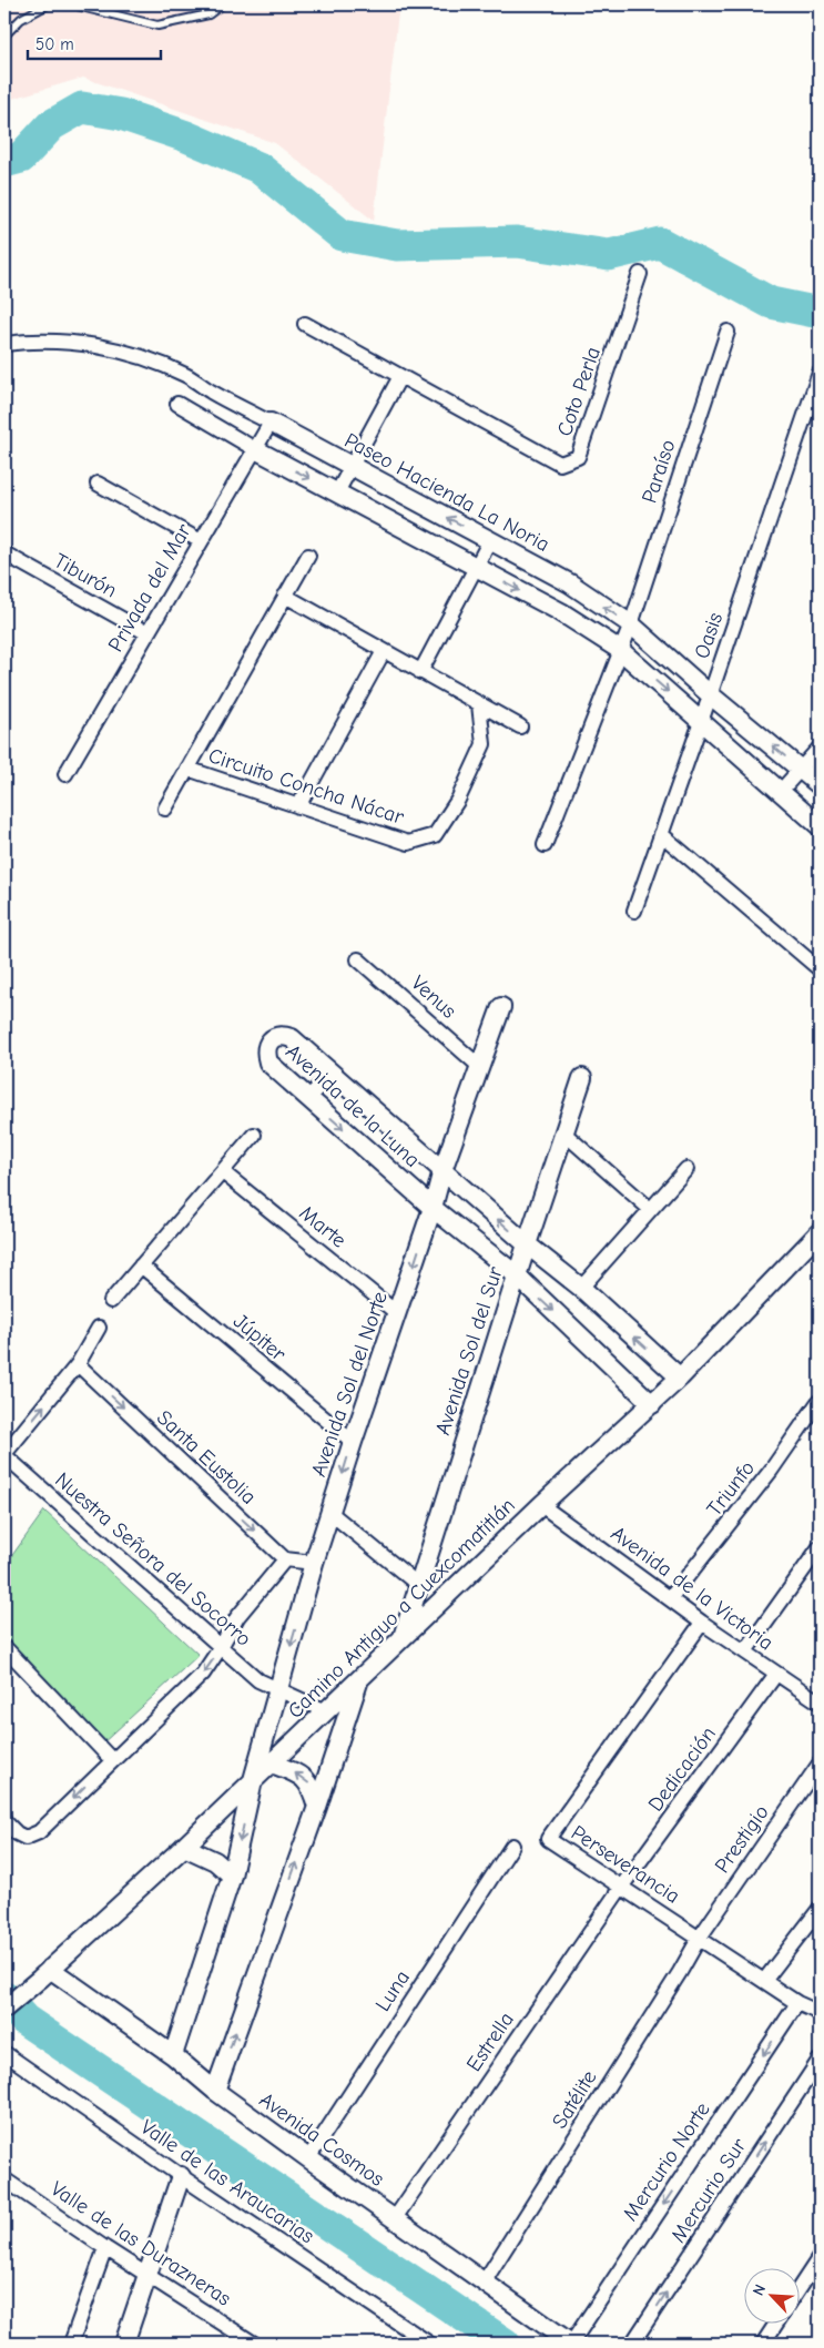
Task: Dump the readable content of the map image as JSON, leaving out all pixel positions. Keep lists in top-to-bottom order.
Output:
{
  "streets": {
    "street": [
      "Coto Perla",
      "Paraíso",
      "Paseo Hacienda La Noria",
      "Tiburón",
      "Privada del Mar",
      "Oasis",
      "Circuito Concha Nácar",
      "Venus",
      "Avenida de la Luna",
      "Marte",
      "Júpiter",
      "Avenida Sol del Sur",
      "Avenida Sol del Norte",
      "Santa Eustolia",
      "Triunfo",
      "Nuestra Señora del Socorro",
      "Avenida de la Victoria",
      "Camino Antiguo a Cuexcomatitlán",
      "Dedicación",
      "Prestigio",
      "Perseverancia",
      "Luna",
      "Estrella",
      "Satélite",
      "Avenida Cosmos",
      "Mercurio Norte",
      "Valle de las Araucarias",
      "Mercurio Sur",
      "Valle de las Durazneras"
    ]
  },
  "crossings": [
    ["Paraíso", "Paseo Hacienda La Noria"],
    ["Paseo Hacienda La Noria", "Privada del Mar"],
    ["Paseo Hacienda La Noria", "Oasis"],
    ["Tiburón", "Privada del Mar"],
    ["Venus", "Avenida Sol del Norte"],
    ["Avenida de la Luna", "Avenida Sol del Sur"],
    ["Avenida de la Luna", "Avenida Sol del Norte"],
    ["Avenida de la Luna", "Camino Antiguo a Cuexcomatitlán"],
    ["Marte", "Avenida Sol del Norte"],
    ["Júpiter", "Avenida Sol del Norte"],
    ["Avenida Sol del Sur", "Camino Antiguo a Cuexcomatitlán"],
    ["Avenida Sol del Norte", "Nuestra Señora del Socorro"],
    ["Avenida Sol del Norte", "Camino Antiguo a Cuexcomatitlán"],
    ["Avenida Sol del Norte", "Avenida Cosmos"],
    ["Triunfo", "Avenida de la Victoria"],
    ["Nuestra Señora del Socorro", "Camino Antiguo a Cuexcomatitlán"],
    ["Avenida de la Victoria", "Camino Antiguo a Cuexcomatitlán"],
    ["Avenida de la Victoria", "Dedicación"],
    ["Avenida de la Victoria", "Perseverancia"],
    ["Camino Antiguo a Cuexcomatitlán", "Avenida Cosmos"],
    ["Dedicación", "Perseverancia"],
    ["Dedicación", "Estrella"],
    ["Prestigio", "Perseverancia"],
    ["Prestigio", "Satélite"],
    ["Perseverancia", "Estrella"],
    ["Perseverancia", "Satélite"],
    ["Perseverancia", "Mercurio Norte"],
    ["Luna", "Avenida Cosmos"],
    ["Estrella", "Avenida Cosmos"],
    ["Satélite", "Avenida Cosmos"],
    ["Avenida Cosmos", "Mercurio Norte"]
  ],
  "one_way": ["Santa Eustolia", "Mercurio Norte", "Mercurio Sur"],
  "scale_bar": "50 m",
  "north": "top left"
}
